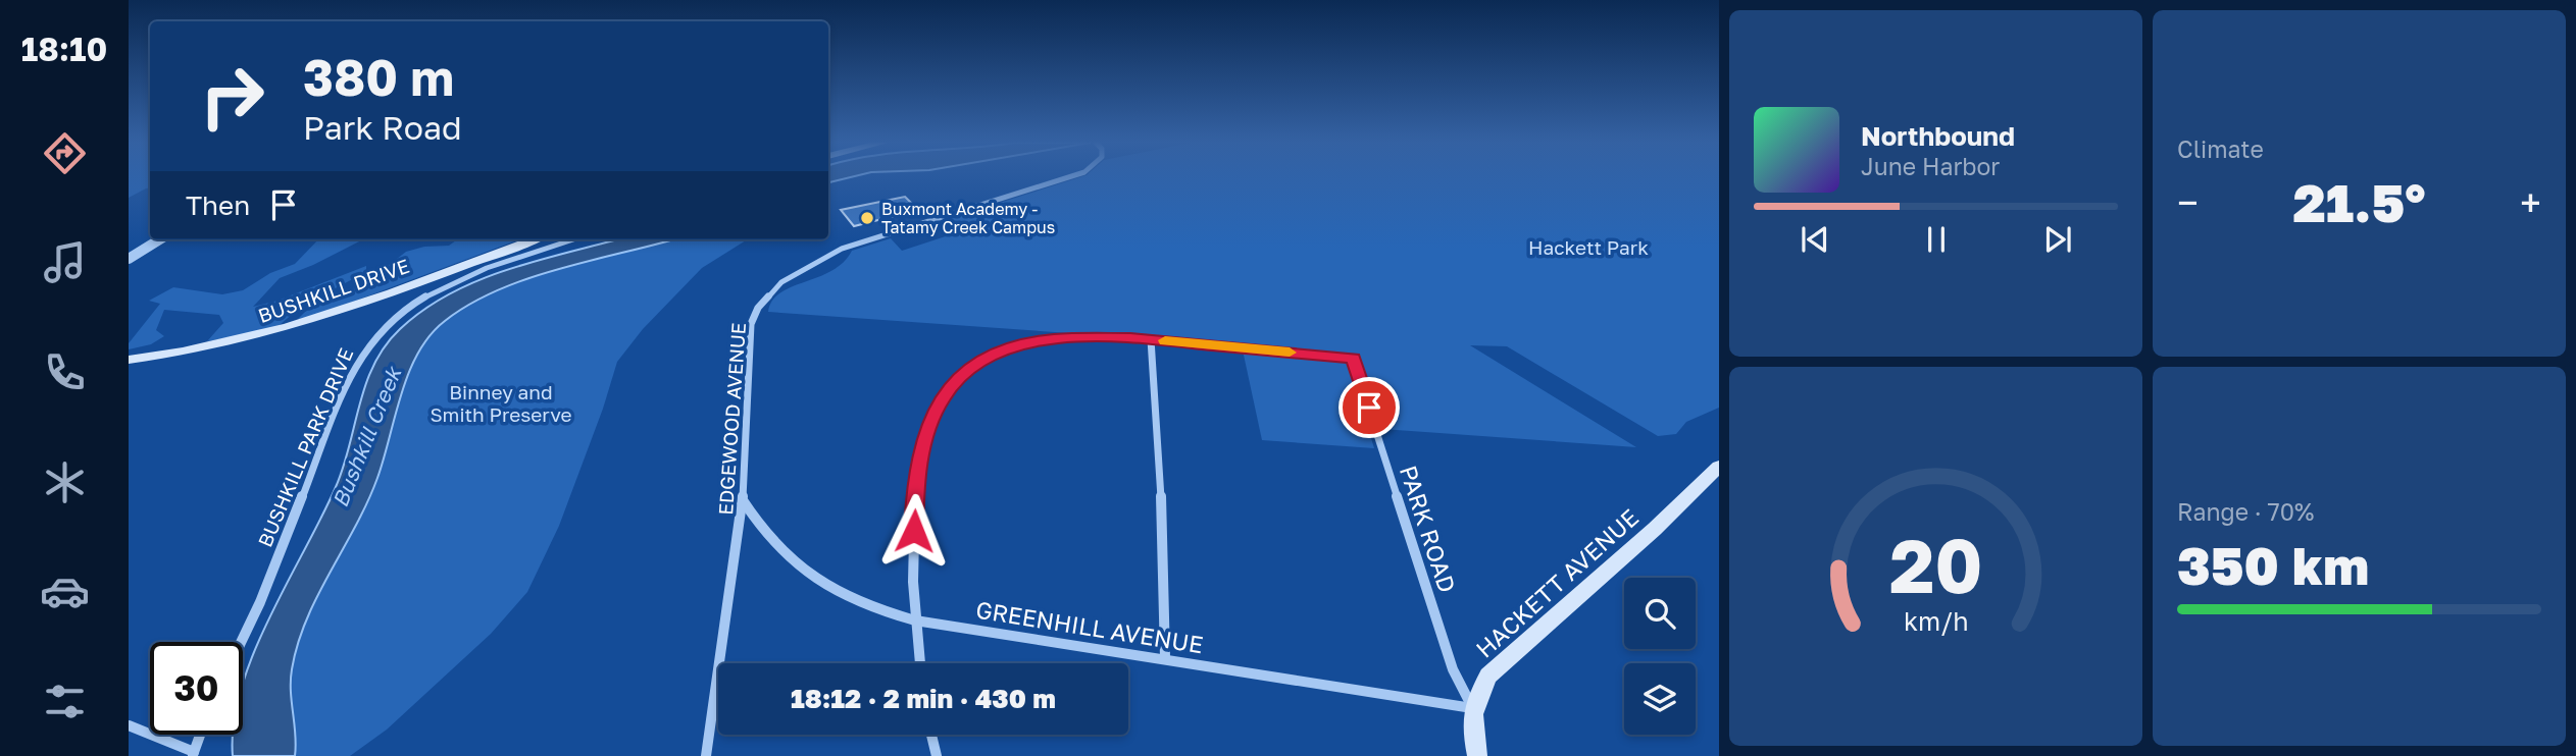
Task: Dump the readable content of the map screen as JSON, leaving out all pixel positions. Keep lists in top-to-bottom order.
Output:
{
  "streets": {
    "main road": ["BUSHKILL DRIVE", "HACKETT AVENUE"],
    "street": [
      "EDGEWOOD AVENUE",
      "BUSHKILL PARK DRIVE",
      "PARK ROAD",
      "GREENHILL AVENUE"
    ]
  },
  "crossings": [
    ["EDGEWOOD AVENUE", "GREENHILL AVENUE"],
    ["PARK ROAD", "HACKETT AVENUE"],
    ["PARK ROAD", "GREENHILL AVENUE"],
    ["HACKETT AVENUE", "GREENHILL AVENUE"]
  ],
  "water": ["Bushkill Creek"],
  "parks": ["Hackett Park", "Binney and Smith Preserve"],
  "places": ["Buxmont Academy - Tatamy Creek Campus"],
  "page": {
    "tabs": "18:10",
    "tile": [
      "Climate",
      ["Range · 70%", "350 km"]
    ],
    "turn": ["380 m", "Park Road"],
    "song": ["Northbound", "June Harbor"],
    "then": "Then",
    "heat": ["−", "21.5°", "+"],
    "limit": "30",
    "trip": "18:12 · 2 min · 430 m",
    "gauge": ["20", "km/h"]
  }
}
